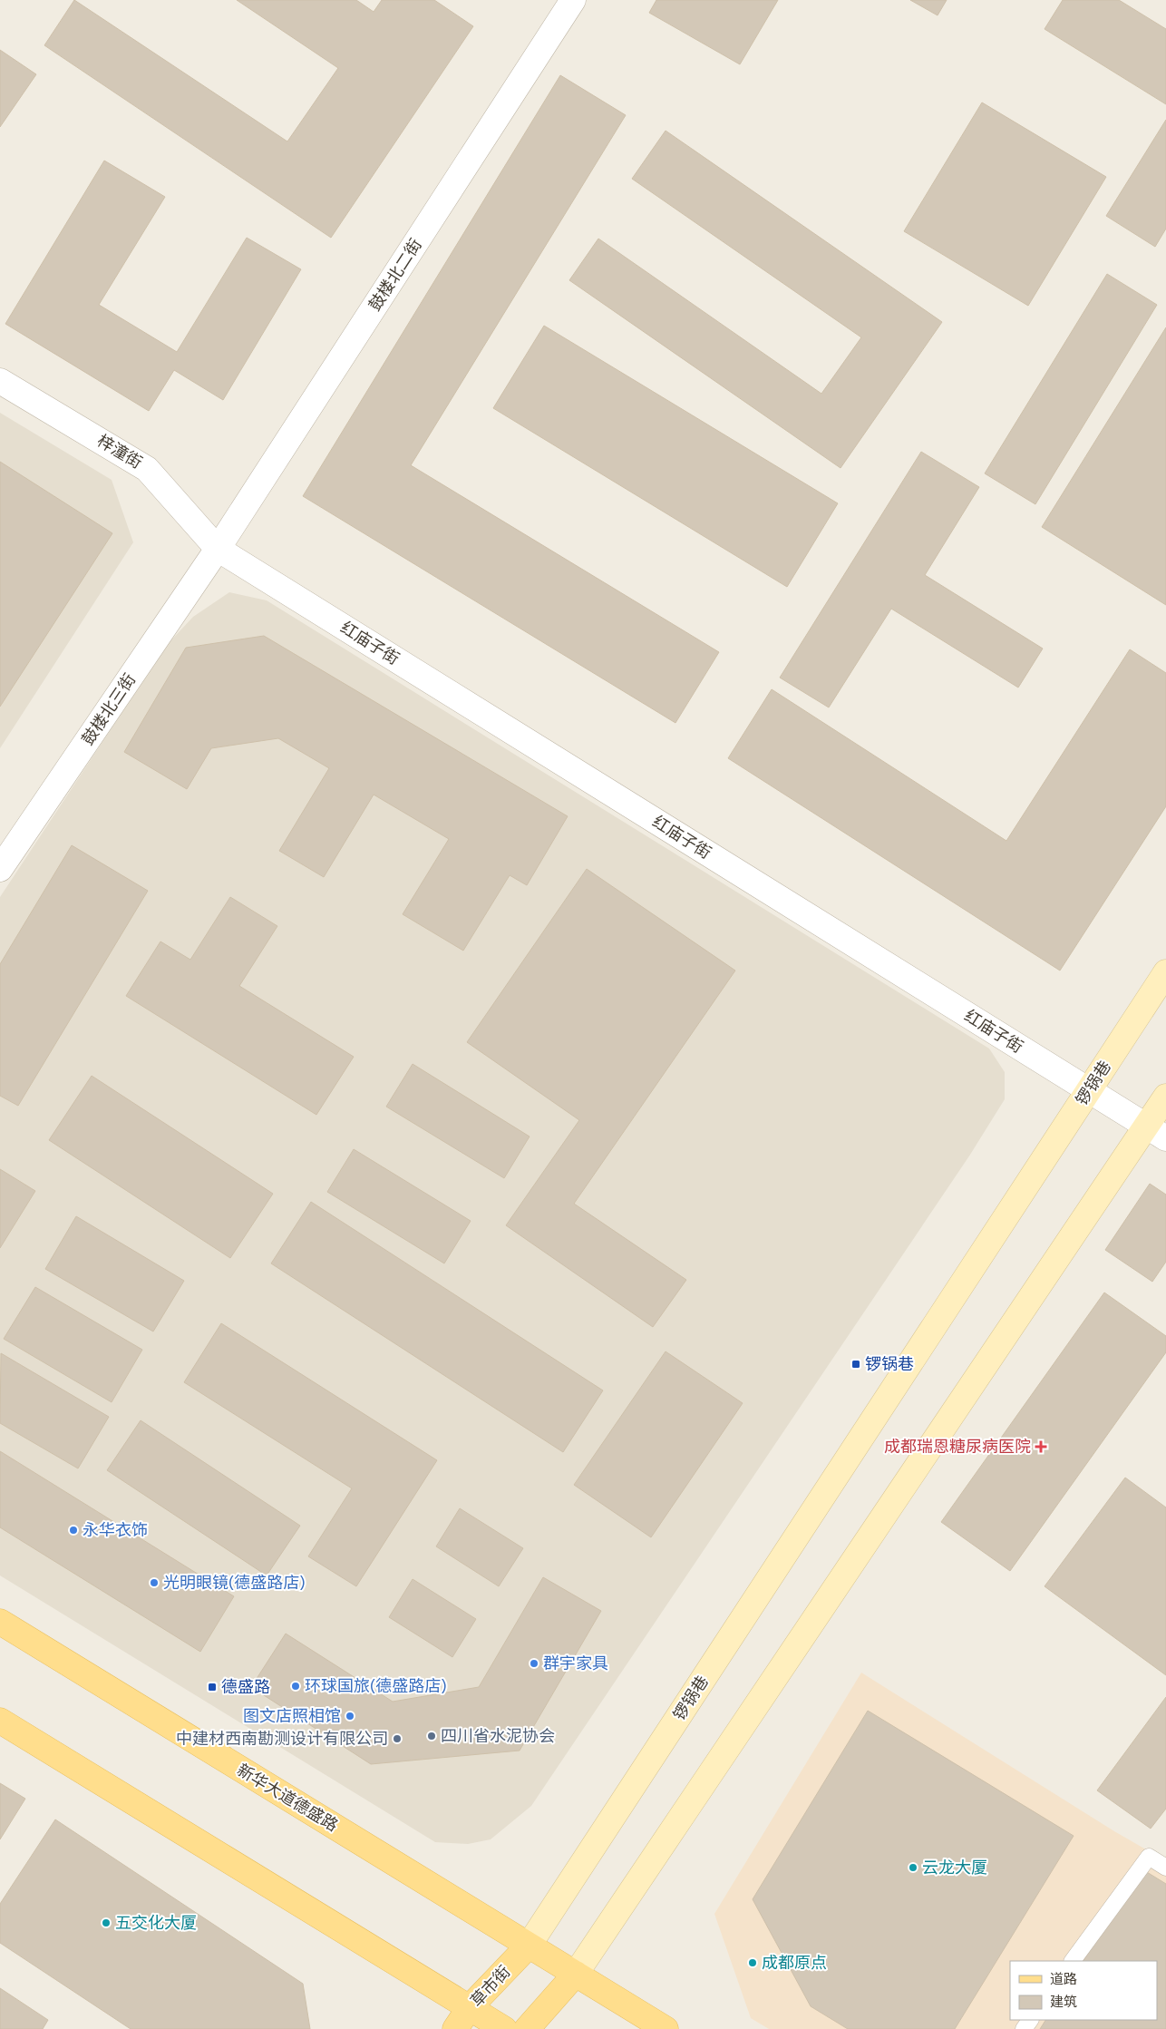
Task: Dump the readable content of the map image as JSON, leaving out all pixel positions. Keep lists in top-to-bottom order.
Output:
{
  "streets": {
    "main road": ["锣锅巷", "新华大道德盛路", "草市街"],
    "street": [
      "鼓楼北二街",
      "梓潼街",
      "红庙子街",
      "鼓楼北三街"
    ]
  },
  "crossings": [
    ["鼓楼北二街", "梓潼街"],
    ["鼓楼北二街", "红庙子街"],
    ["鼓楼北二街", "鼓楼北三街"],
    ["梓潼街", "红庙子街"],
    ["梓潼街", "鼓楼北三街"],
    ["红庙子街", "鼓楼北三街"],
    ["红庙子街", "锣锅巷"],
    ["锣锅巷", "新华大道德盛路"],
    ["锣锅巷", "草市街"],
    ["新华大道德盛路", "草市街"]
  ],
  "places": {
    "transit": ["锣锅巷", "德盛路"],
    "health": ["成都瑞恩糖尿病医院"],
    "other": [
      "永华衣饰",
      "光明眼镜(德盛路店)",
      "群宇家具",
      "环球国旅(德盛路店)",
      "图文店照相馆",
      "四川省水泥协会",
      "中建材西南勘测设计有限公司",
      "云龙大厦",
      "五交化大厦",
      "成都原点"
    ]
  },
  "legend": ["道路", "建筑"]
}
